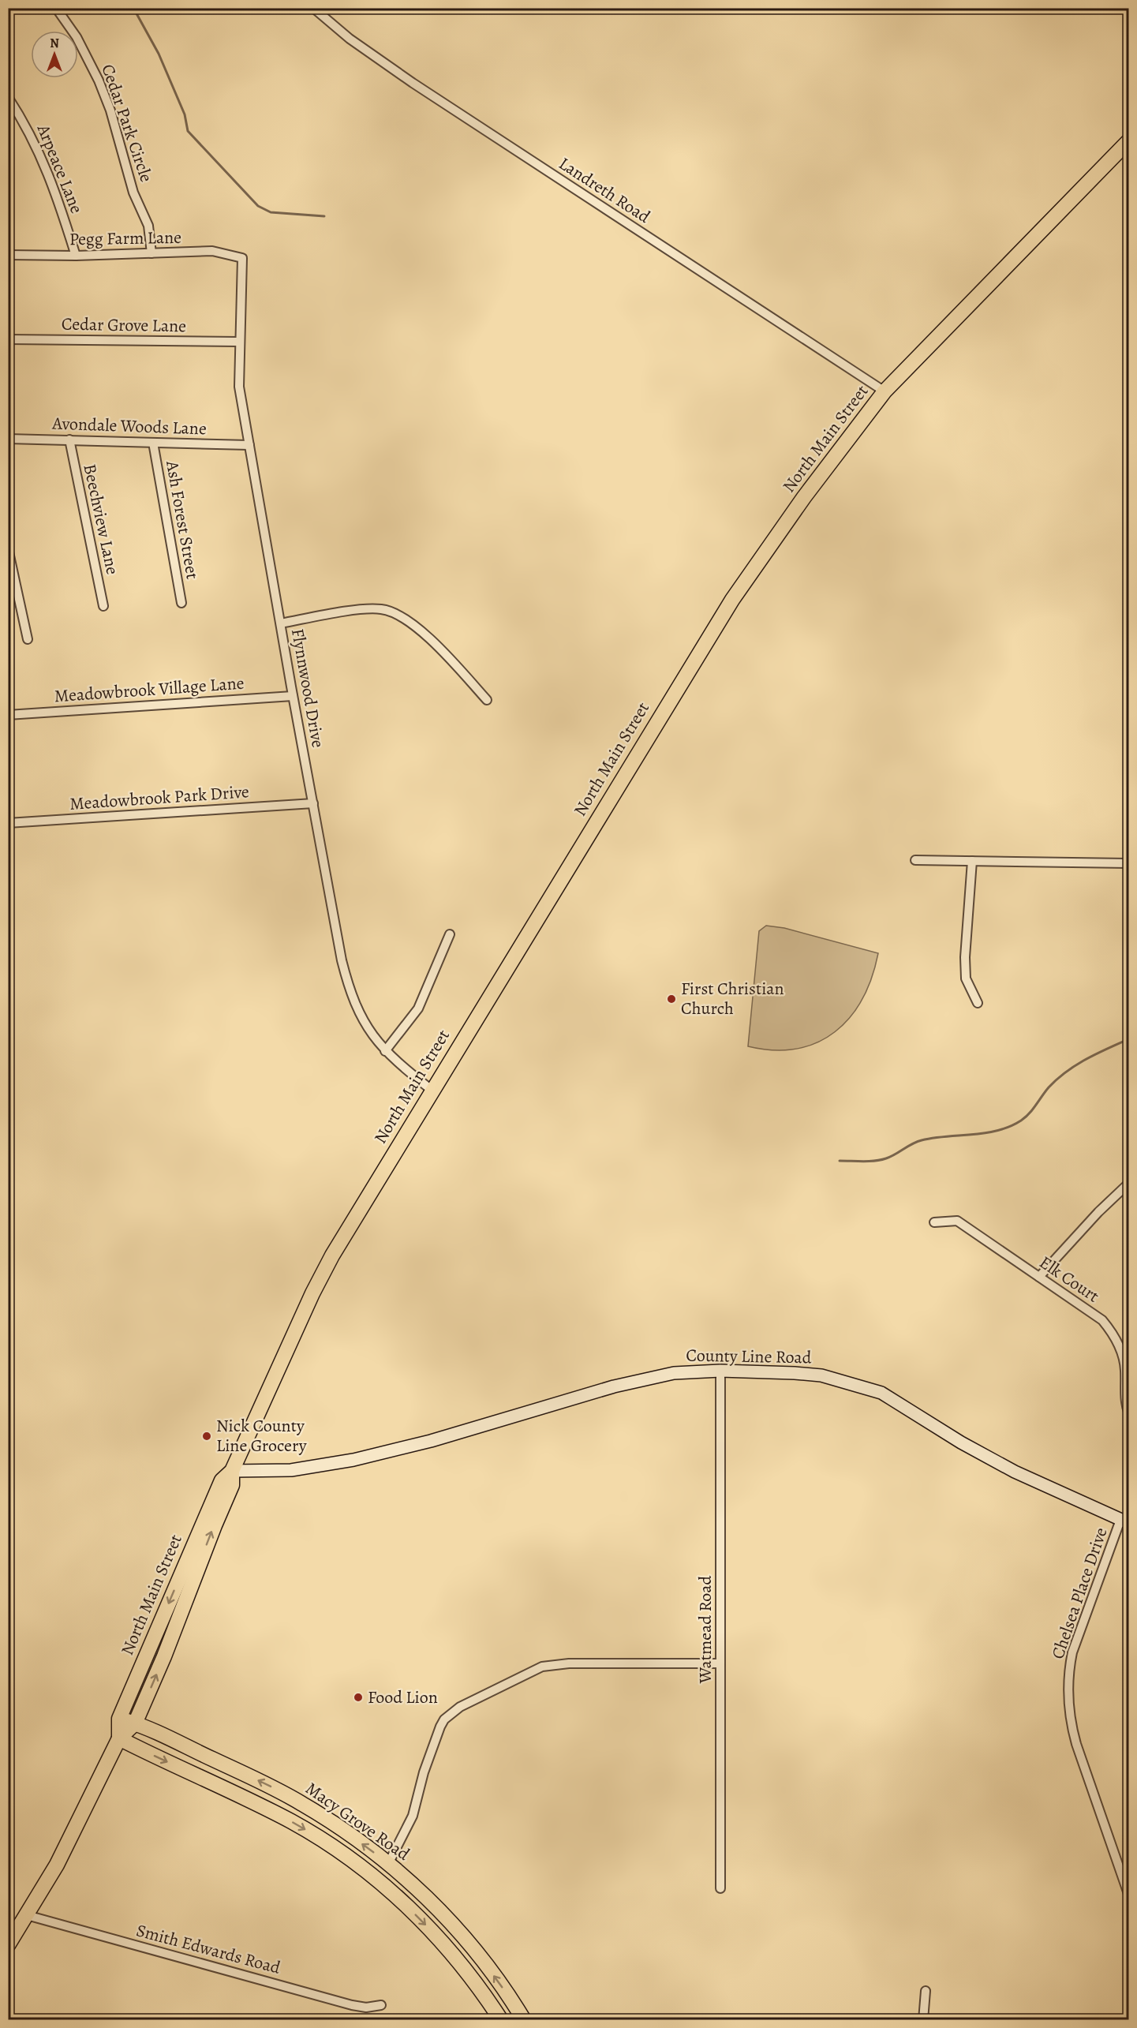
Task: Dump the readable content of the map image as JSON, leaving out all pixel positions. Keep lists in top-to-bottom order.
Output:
{
  "streets": {
    "main road": ["North Main Street", "Macy Grove Road"],
    "street": [
      "Cedar Park Circle",
      "Arpeace Lane",
      "Landreth Road",
      "Pegg Farm Lane",
      "Cedar Grove Lane",
      "Avondale Woods Lane",
      "Beechview Lane",
      "Ash Forest Street",
      "Flynnwood Drive",
      "Meadowbrook Village Lane",
      "Meadowbrook Park Drive",
      "Elk Court",
      "County Line Road",
      "Chelsea Place Drive",
      "Watmead Road",
      "Smith Edwards Road"
    ]
  },
  "crossings": [
    ["Cedar Park Circle", "Pegg Farm Lane"],
    ["Arpeace Lane", "Pegg Farm Lane"],
    ["Landreth Road", "North Main Street"],
    ["Pegg Farm Lane", "Flynnwood Drive"],
    ["Cedar Grove Lane", "Flynnwood Drive"],
    ["Avondale Woods Lane", "Beechview Lane"],
    ["Avondale Woods Lane", "Ash Forest Street"],
    ["Avondale Woods Lane", "Flynnwood Drive"],
    ["North Main Street", "Flynnwood Drive"],
    ["North Main Street", "County Line Road"],
    ["North Main Street", "Macy Grove Road"],
    ["North Main Street", "Smith Edwards Road"],
    ["Flynnwood Drive", "Meadowbrook Village Lane"],
    ["Flynnwood Drive", "Meadowbrook Park Drive"],
    ["County Line Road", "Chelsea Place Drive"],
    ["County Line Road", "Watmead Road"]
  ],
  "places": ["First Christian Church", "Nick County Line Grocery", "Food Lion"],
  "north": "top"
}
